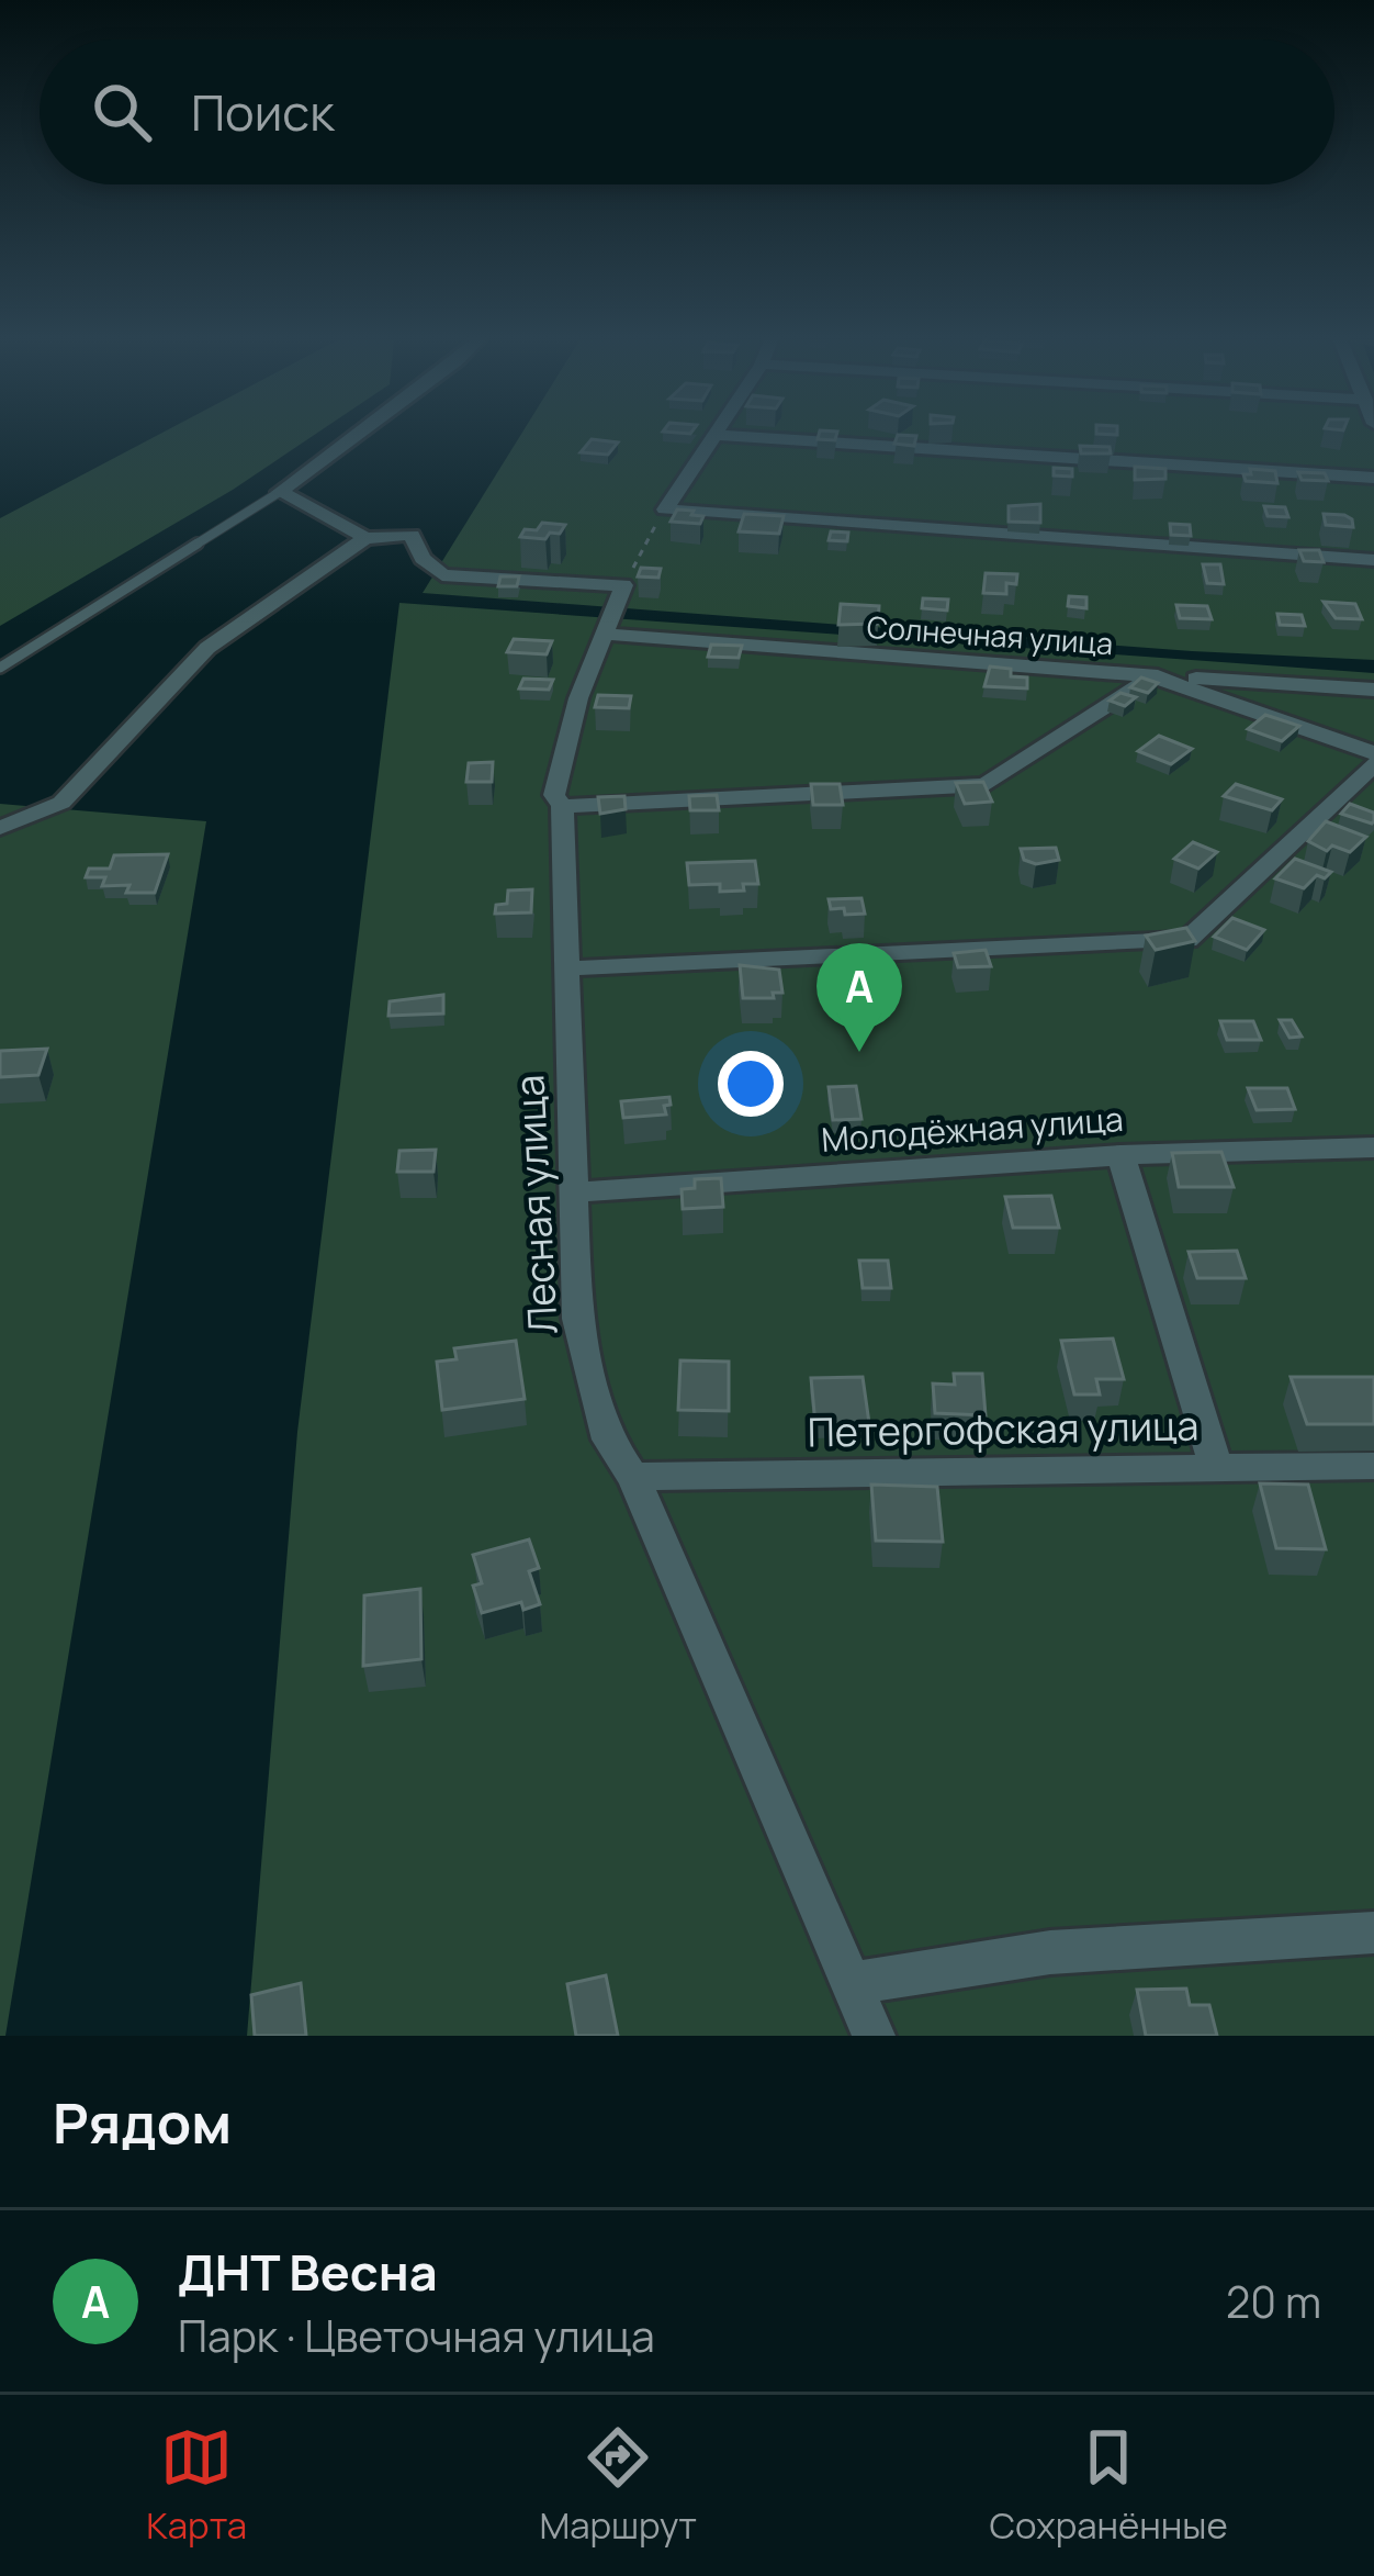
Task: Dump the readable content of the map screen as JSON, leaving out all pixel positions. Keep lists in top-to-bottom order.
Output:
{
  "streets": {
    "street": [
      "Солнечная улица",
      "Молодёжная улица",
      "Лесная улица",
      "Петергофская улица"
    ]
  },
  "crossings": [
    ["Солнечная улица", "Лесная улица"],
    ["Молодёжная улица", "Лесная улица"],
    ["Лесная улица", "Петергофская улица"]
  ],
  "page": {
    "search": "Поиск",
    "pins": "A",
    "heading": "Рядом",
    "list": [
      {
        "mark": "A",
        "name": "ДНТ Весна",
        "note": "Парк · Цветочная улица",
        "value": "20 m"
      }
    ],
    "nav": ["Карта", "Маршрут", "Сохранённые"]
  }
}
